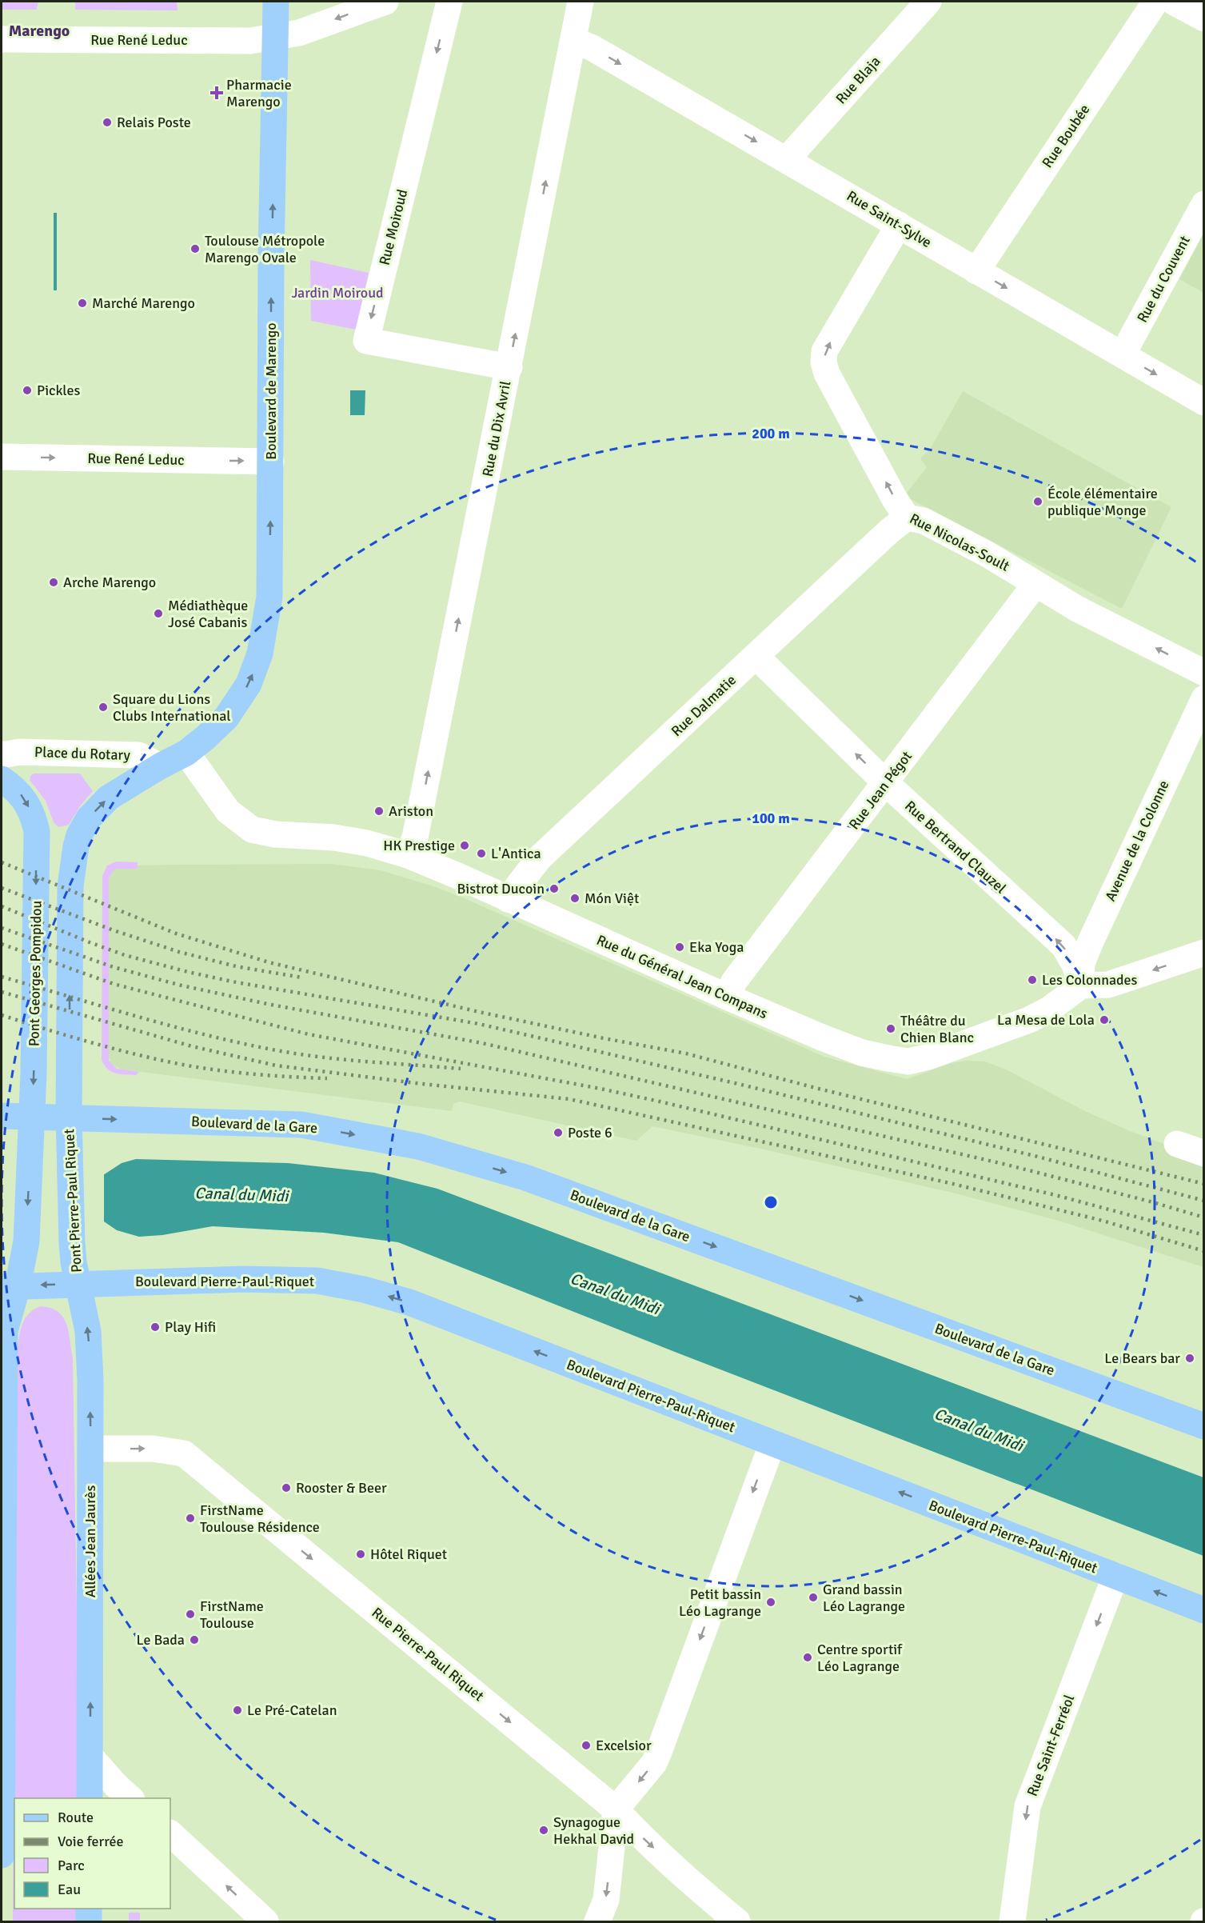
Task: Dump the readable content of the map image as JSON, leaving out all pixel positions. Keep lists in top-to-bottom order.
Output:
{
  "streets": {
    "main road": [
      "Boulevard de Marengo",
      "Pont Georges Pompidou",
      "Boulevard de la Gare",
      "Pont Pierre-Paul Riquet",
      "Boulevard Pierre-Paul-Riquet",
      "Allées Jean Jaurès"
    ],
    "street": [
      "Rue René Leduc",
      "Rue Blaja",
      "Rue Boubée",
      "Rue Saint-Sylve",
      "Rue Moiroud",
      "Rue du Couvent",
      "Rue du Dix Avril",
      "Rue Nicolas-Soult",
      "Rue Dalmatie",
      "Place du Rotary",
      "Rue Jean Pégot",
      "Avenue de la Colonne",
      "Rue Bertrand Clauzel",
      "Rue du Général Jean Compans",
      "Rue Pierre-Paul Riquet",
      "Rue Saint-Ferréol"
    ]
  },
  "crossings": [
    ["Rue René Leduc", "Boulevard de Marengo"],
    ["Rue Blaja", "Rue Saint-Sylve"],
    ["Rue Boubée", "Rue Saint-Sylve"],
    ["Rue Saint-Sylve", "Rue du Couvent"],
    ["Rue Saint-Sylve", "Rue du Dix Avril"],
    ["Rue Saint-Sylve", "Rue Nicolas-Soult"],
    ["Rue Moiroud", "Rue du Dix Avril"],
    ["Boulevard de Marengo", "Place du Rotary"],
    ["Boulevard de Marengo", "Rue du Général Jean Compans"],
    ["Boulevard de Marengo", "Boulevard de la Gare"],
    ["Boulevard de Marengo", "Pont Pierre-Paul Riquet"],
    ["Rue du Dix Avril", "Rue du Général Jean Compans"],
    ["Rue Nicolas-Soult", "Rue Dalmatie"],
    ["Rue Nicolas-Soult", "Rue Jean Pégot"],
    ["Rue Dalmatie", "Rue Bertrand Clauzel"],
    ["Rue Dalmatie", "Rue du Général Jean Compans"],
    ["Rue Jean Pégot", "Rue Bertrand Clauzel"],
    ["Rue Jean Pégot", "Rue du Général Jean Compans"],
    ["Avenue de la Colonne", "Rue Bertrand Clauzel"],
    ["Avenue de la Colonne", "Rue du Général Jean Compans"],
    ["Rue Bertrand Clauzel", "Rue du Général Jean Compans"],
    ["Pont Georges Pompidou", "Boulevard de la Gare"],
    ["Boulevard de la Gare", "Pont Pierre-Paul Riquet"],
    ["Pont Pierre-Paul Riquet", "Boulevard Pierre-Paul-Riquet"],
    ["Pont Pierre-Paul Riquet", "Allées Jean Jaurès"],
    ["Boulevard Pierre-Paul-Riquet", "Allées Jean Jaurès"],
    ["Boulevard Pierre-Paul-Riquet", "Rue Saint-Ferréol"],
    ["Allées Jean Jaurès", "Rue Pierre-Paul Riquet"]
  ],
  "one_way": [
    "Rue Saint-Sylve",
    "Boulevard de Marengo",
    "Rue du Dix Avril",
    "Rue Nicolas-Soult",
    "Rue Bertrand Clauzel",
    "Pont Georges Pompidou",
    "Boulevard de la Gare",
    "Boulevard Pierre-Paul-Riquet",
    "Rue Pierre-Paul Riquet",
    "Rue Saint-Ferréol"
  ],
  "districts": ["Marengo"],
  "water": ["Canal du Midi"],
  "parks": ["Jardin Moiroud"],
  "places": {
    "health": ["Pharmacie Marengo"],
    "other": [
      "Relais Poste",
      "Toulouse Métropole Marengo Ovale",
      "Marché Marengo",
      "Pickles",
      "École élémentaire publique Monge",
      "Arche Marengo",
      "Médiathèque José Cabanis",
      "Square du Lions Clubs International",
      "Ariston",
      "HK Prestige",
      "L'Antica",
      "Bistrot Ducoin",
      "Món Việt",
      "Eka Yoga",
      "Les Colonnades",
      "La Mesa de Lola",
      "Théâtre du Chien Blanc",
      "Poste 6",
      "Play Hifi",
      "Le Bears bar",
      "Rooster & Beer",
      "FirstName Toulouse Résidence",
      "Hôtel Riquet",
      "Grand bassin Léo Lagrange",
      "Petit bassin Léo Lagrange",
      "FirstName Toulouse",
      "Le Bada",
      "Centre sportif Léo Lagrange",
      "Le Pré-Catelan",
      "Excelsior",
      "Synagogue Hekhal David"
    ]
  },
  "legend": [
    "Route",
    "Voie ferrée",
    "Parc",
    "Eau"
  ],
  "rings": ["200 m", "100 m"]
}
